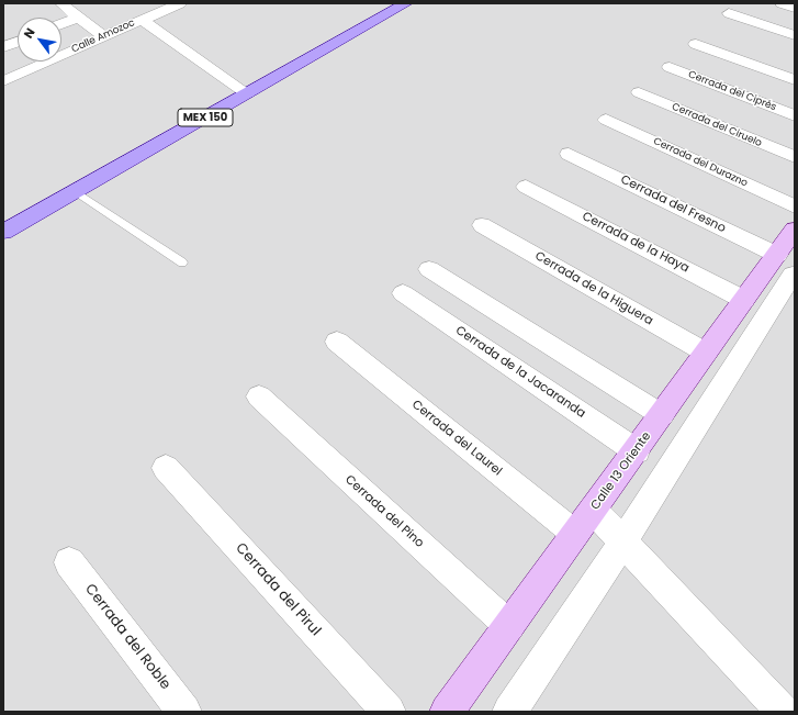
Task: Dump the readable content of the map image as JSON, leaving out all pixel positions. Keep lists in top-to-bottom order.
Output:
{
  "streets": {
    "main road": ["MEX 150"],
    "street": [
      "Calle Amozoc",
      "Cerrada del Ciprés",
      "Cerrada del Ciruelo",
      "Cerrada del Durazno",
      "Cerrada del Fresno",
      "Cerrada de la Haya",
      "Cerrada de la Higuera",
      "Cerrada de la Jacaranda",
      "Cerrada del Laurel",
      "Calle 13 Oriente",
      "Cerrada del Pino",
      "Cerrada del Pirul",
      "Cerrada del Roble"
    ]
  },
  "crossings": [
    ["Cerrada del Fresno", "Calle 13 Oriente"],
    ["Cerrada de la Haya", "Calle 13 Oriente"],
    ["Cerrada de la Higuera", "Calle 13 Oriente"],
    ["Cerrada de la Jacaranda", "Calle 13 Oriente"],
    ["Cerrada del Laurel", "Calle 13 Oriente"],
    ["Calle 13 Oriente", "Cerrada del Pino"]
  ],
  "north": "top left"
}
